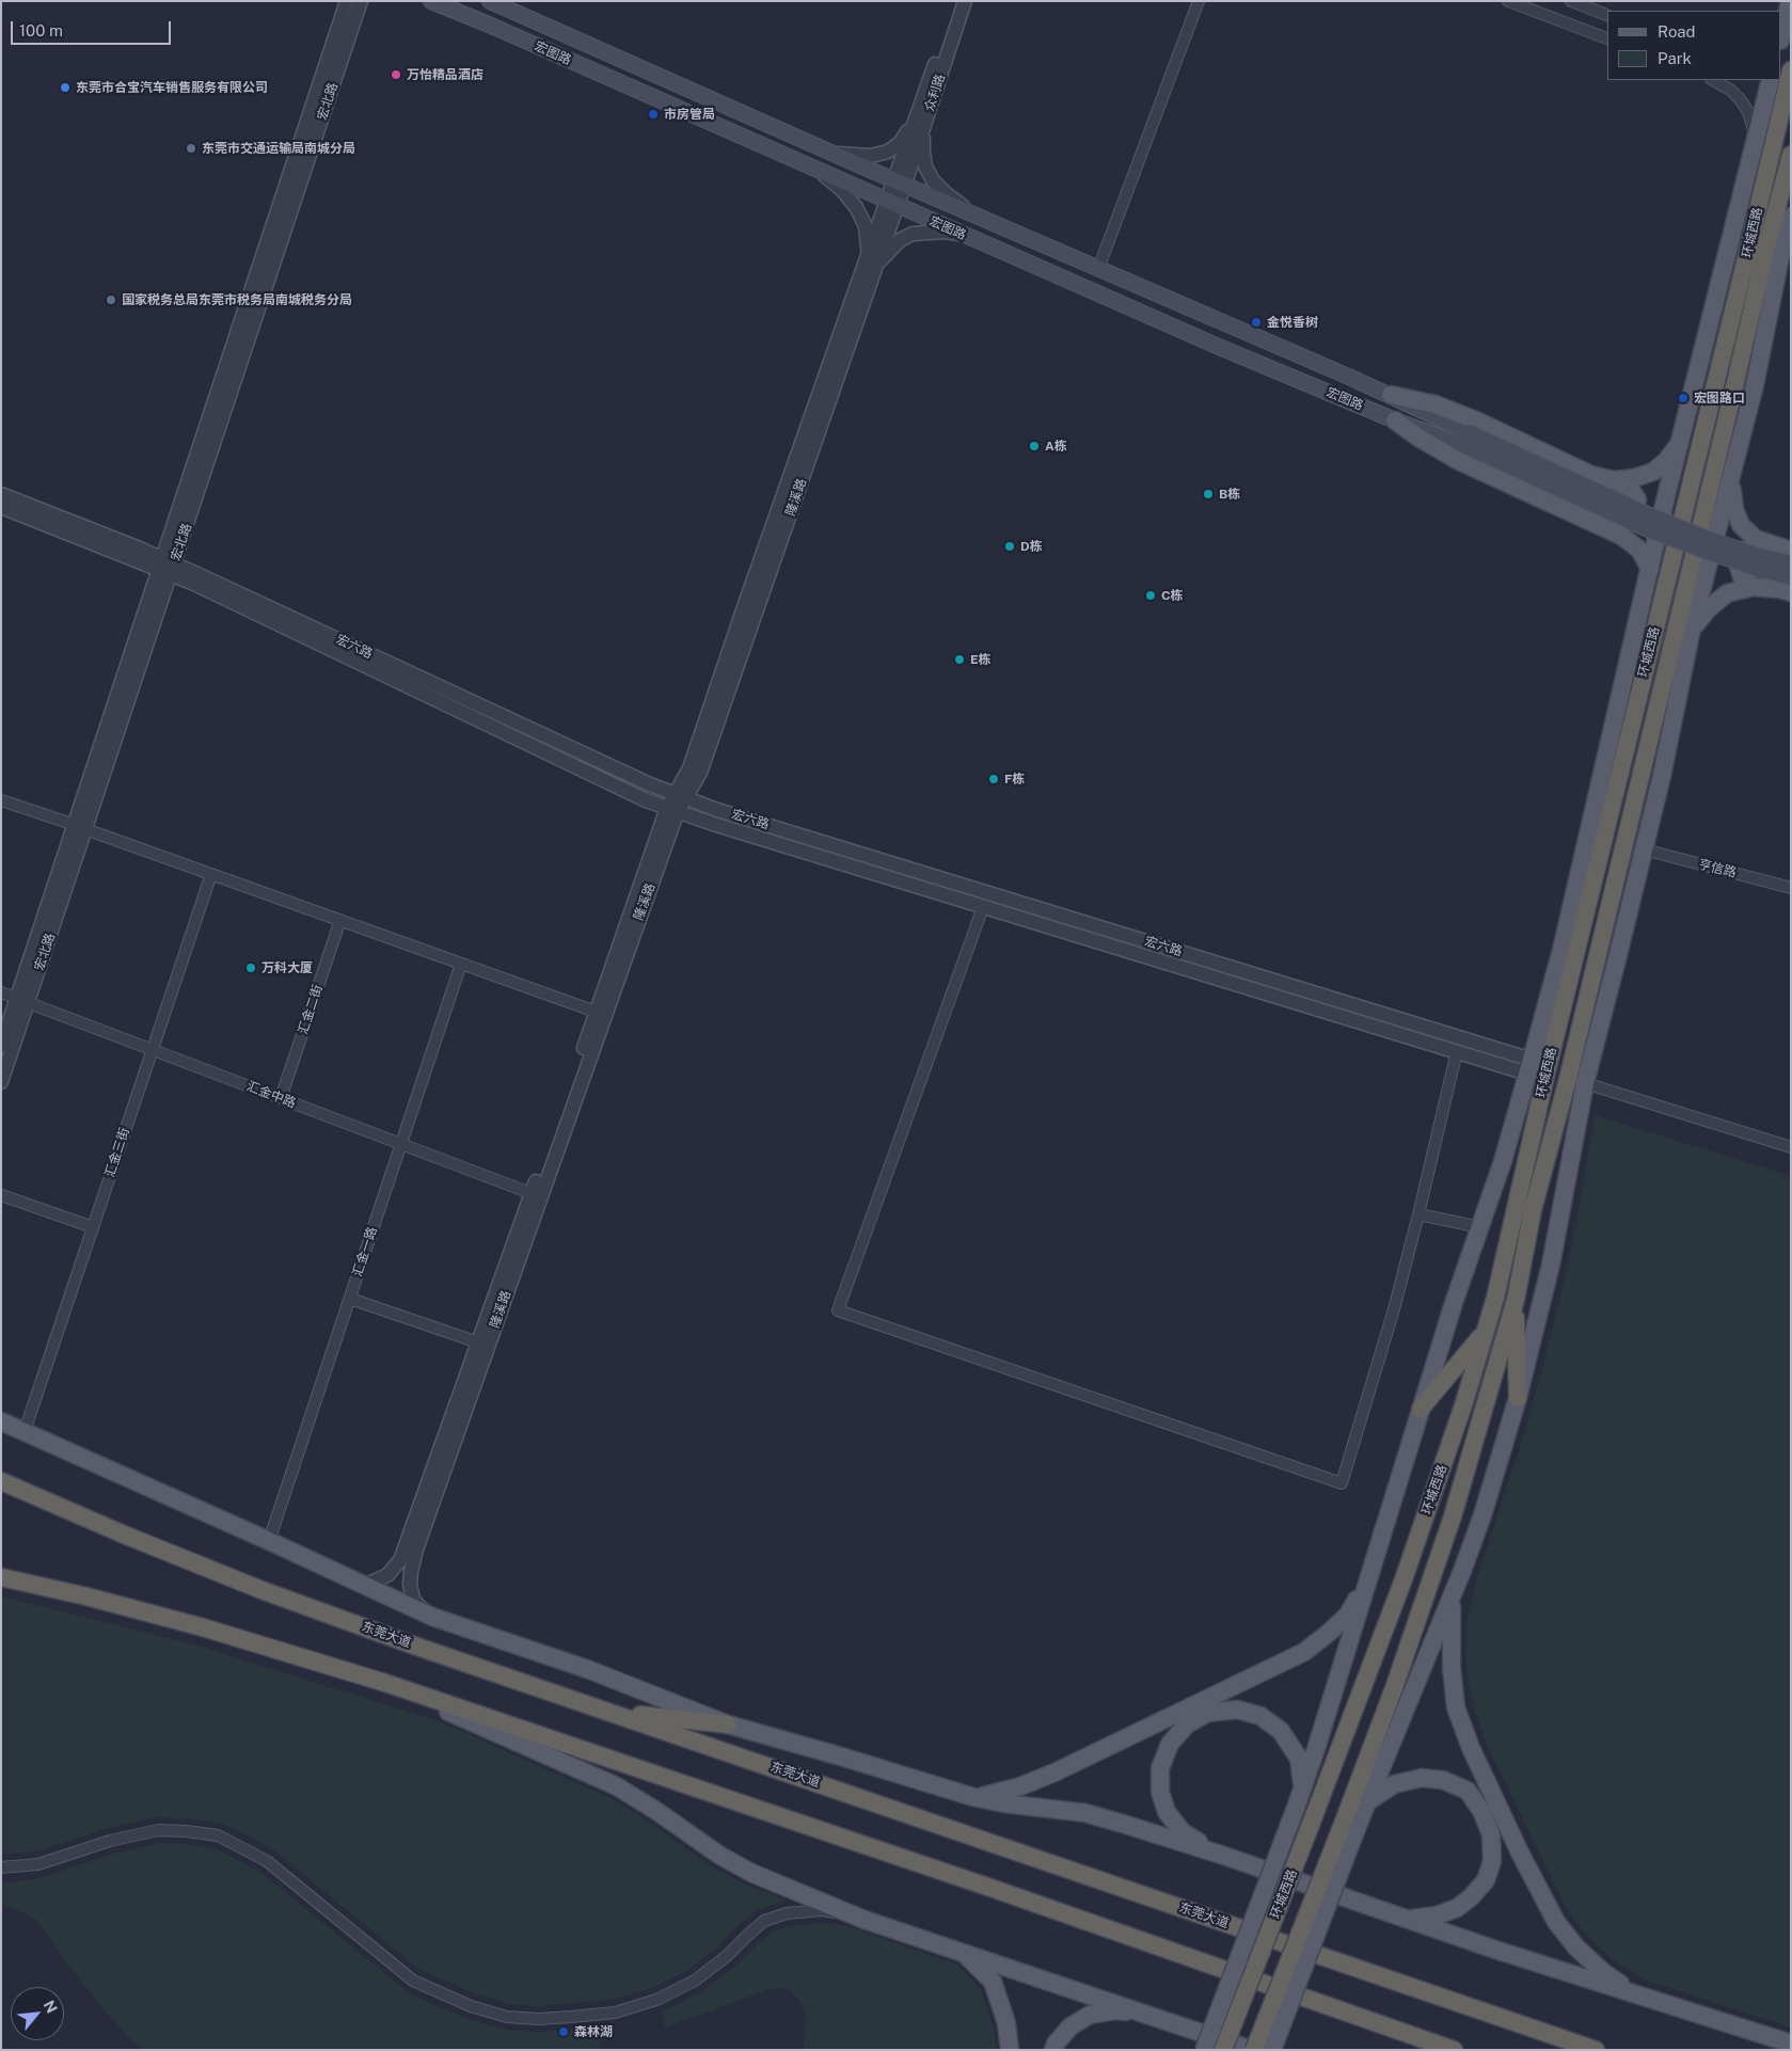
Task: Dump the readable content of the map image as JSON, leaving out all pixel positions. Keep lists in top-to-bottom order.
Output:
{
  "streets": {
    "highway": ["环城西路", "东莞大道"],
    "main road": ["宏图路"],
    "street": [
      "众利路",
      "宏北路",
      "隆溪路",
      "宏六路",
      "亨信路",
      "汇金二街",
      "汇金中路",
      "汇金三街",
      "汇金一路"
    ]
  },
  "crossings": [
    ["宏图路", "众利路"],
    ["宏图路", "隆溪路"],
    ["众利路", "隆溪路"],
    ["宏北路", "宏六路"],
    ["宏北路", "汇金中路"],
    ["隆溪路", "宏六路"],
    ["隆溪路", "汇金中路"],
    ["汇金二街", "汇金中路"],
    ["汇金中路", "汇金三街"],
    ["汇金中路", "汇金一路"]
  ],
  "places": [
    "万怡精品酒店",
    "东莞市合宝汽车销售服务有限公司",
    "市房管局",
    "东莞市交通运输局南城分局",
    "国家税务总局东莞市税务局南城税务分局",
    "金悦香树",
    "宏图路口",
    "A栋",
    "B栋",
    "D栋",
    "C栋",
    "E栋",
    "F栋",
    "万科大厦",
    "森林湖"
  ],
  "legend": ["Road", "Park"],
  "scale_bar": "100 m",
  "north": "top right"
}
